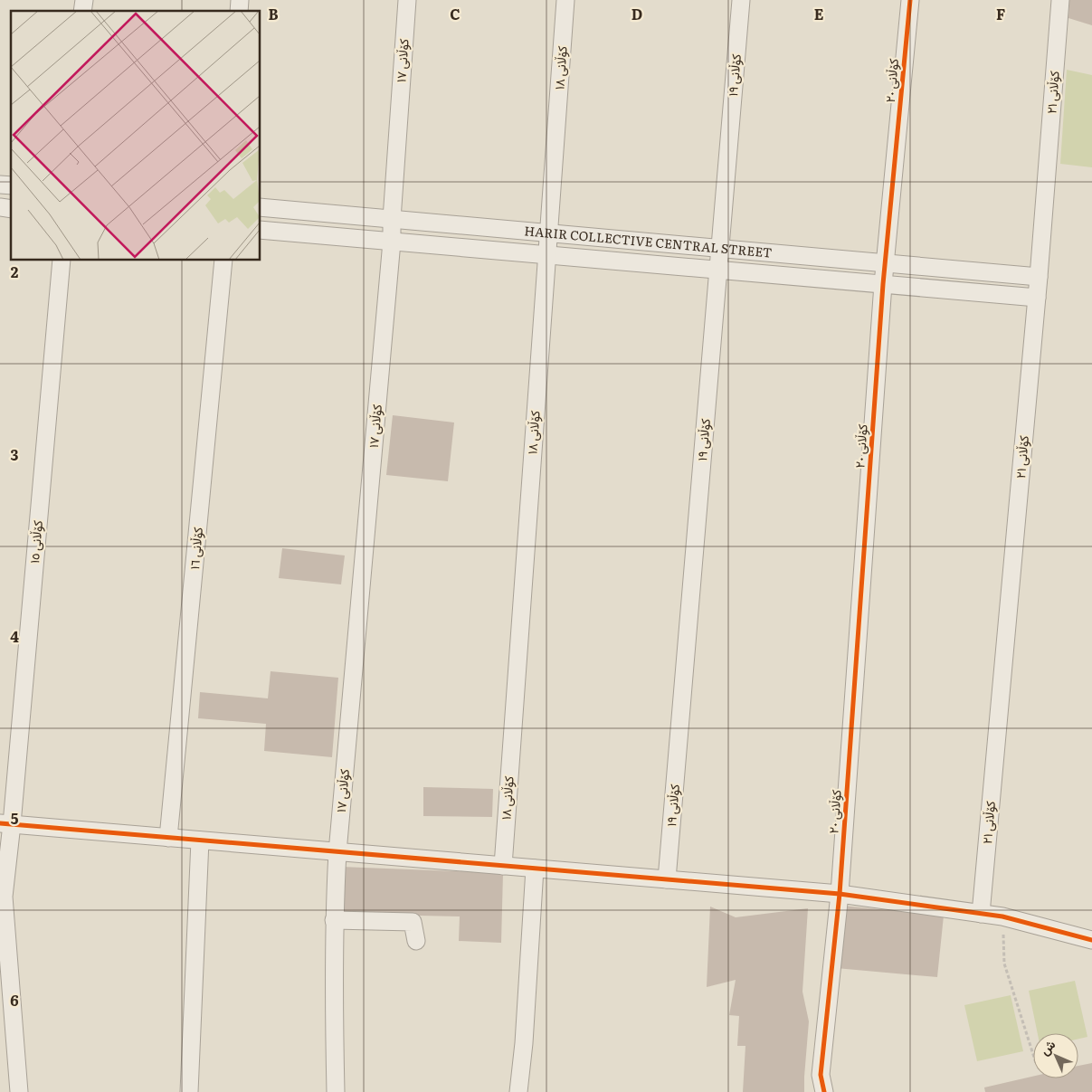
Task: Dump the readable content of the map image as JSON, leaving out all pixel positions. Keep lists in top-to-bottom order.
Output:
{
  "streets": {
    "street": [
      "کۆڵانی ١٧",
      "کۆڵانی ١٨",
      "کۆڵانی ١٩",
      "کۆڵانی ٢٠",
      "کۆڵانی ٢١",
      "HARIR COLLECTIVE CENTRAL STREET",
      "کۆڵانی ١٥",
      "کۆڵانی ١٦"
    ]
  },
  "crossings": [
    ["کۆڵانی ١٧", "HARIR COLLECTIVE CENTRAL STREET"],
    ["کۆڵانی ١٨", "HARIR COLLECTIVE CENTRAL STREET"],
    ["کۆڵانی ١٩", "HARIR COLLECTIVE CENTRAL STREET"],
    ["کۆڵانی ٢٠", "HARIR COLLECTIVE CENTRAL STREET"],
    ["کۆڵانی ٢١", "HARIR COLLECTIVE CENTRAL STREET"]
  ],
  "north": "top left",
  "grid": {
    "columns": [
      "B",
      "C",
      "D",
      "E",
      "F"
    ],
    "rows": [
      "2",
      "3",
      "4",
      "5",
      "6"
    ]
  }
}
